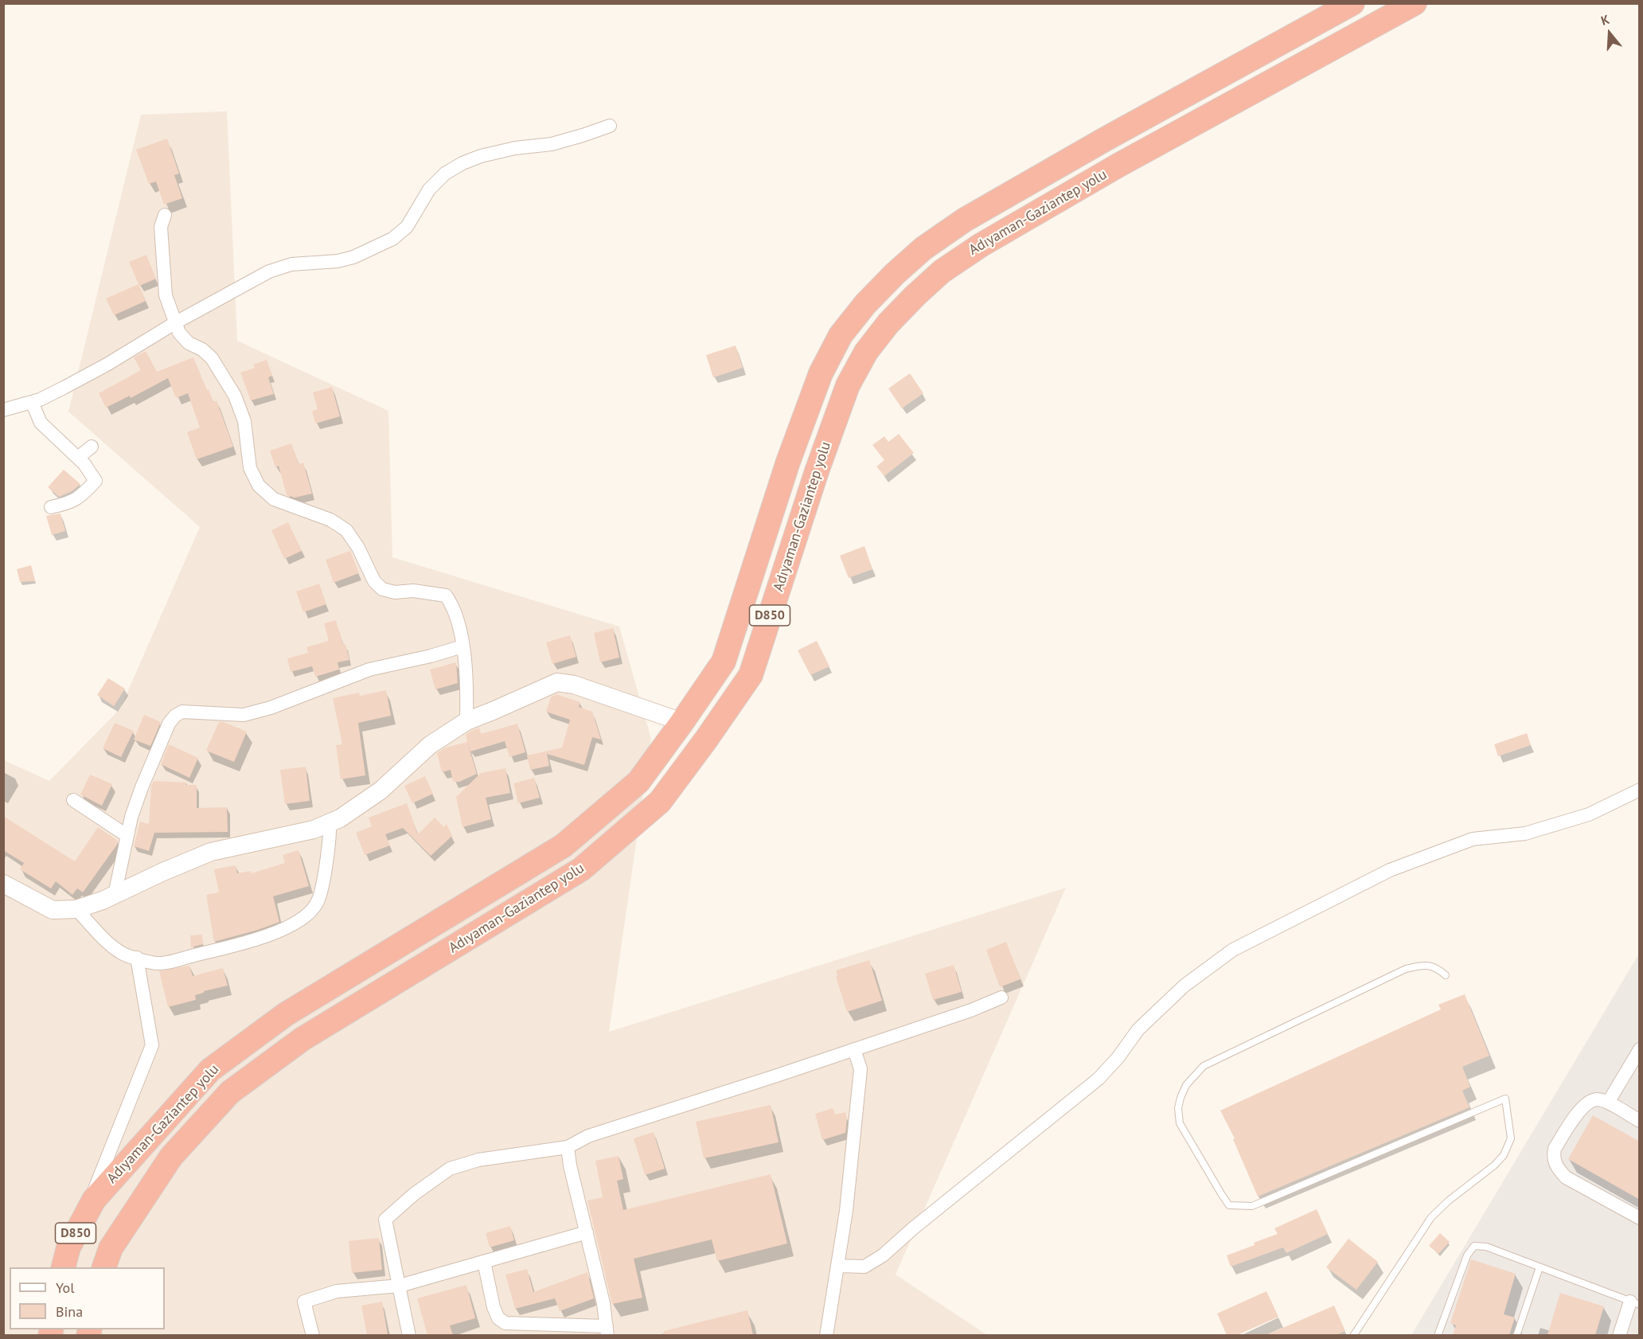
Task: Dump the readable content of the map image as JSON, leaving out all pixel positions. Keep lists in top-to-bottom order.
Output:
{
  "streets": {
    "highway": ["Adıyaman-Gaziantep yolu", "D850"]
  },
  "legend": ["Yol", "Bina"],
  "north": "top"
}
